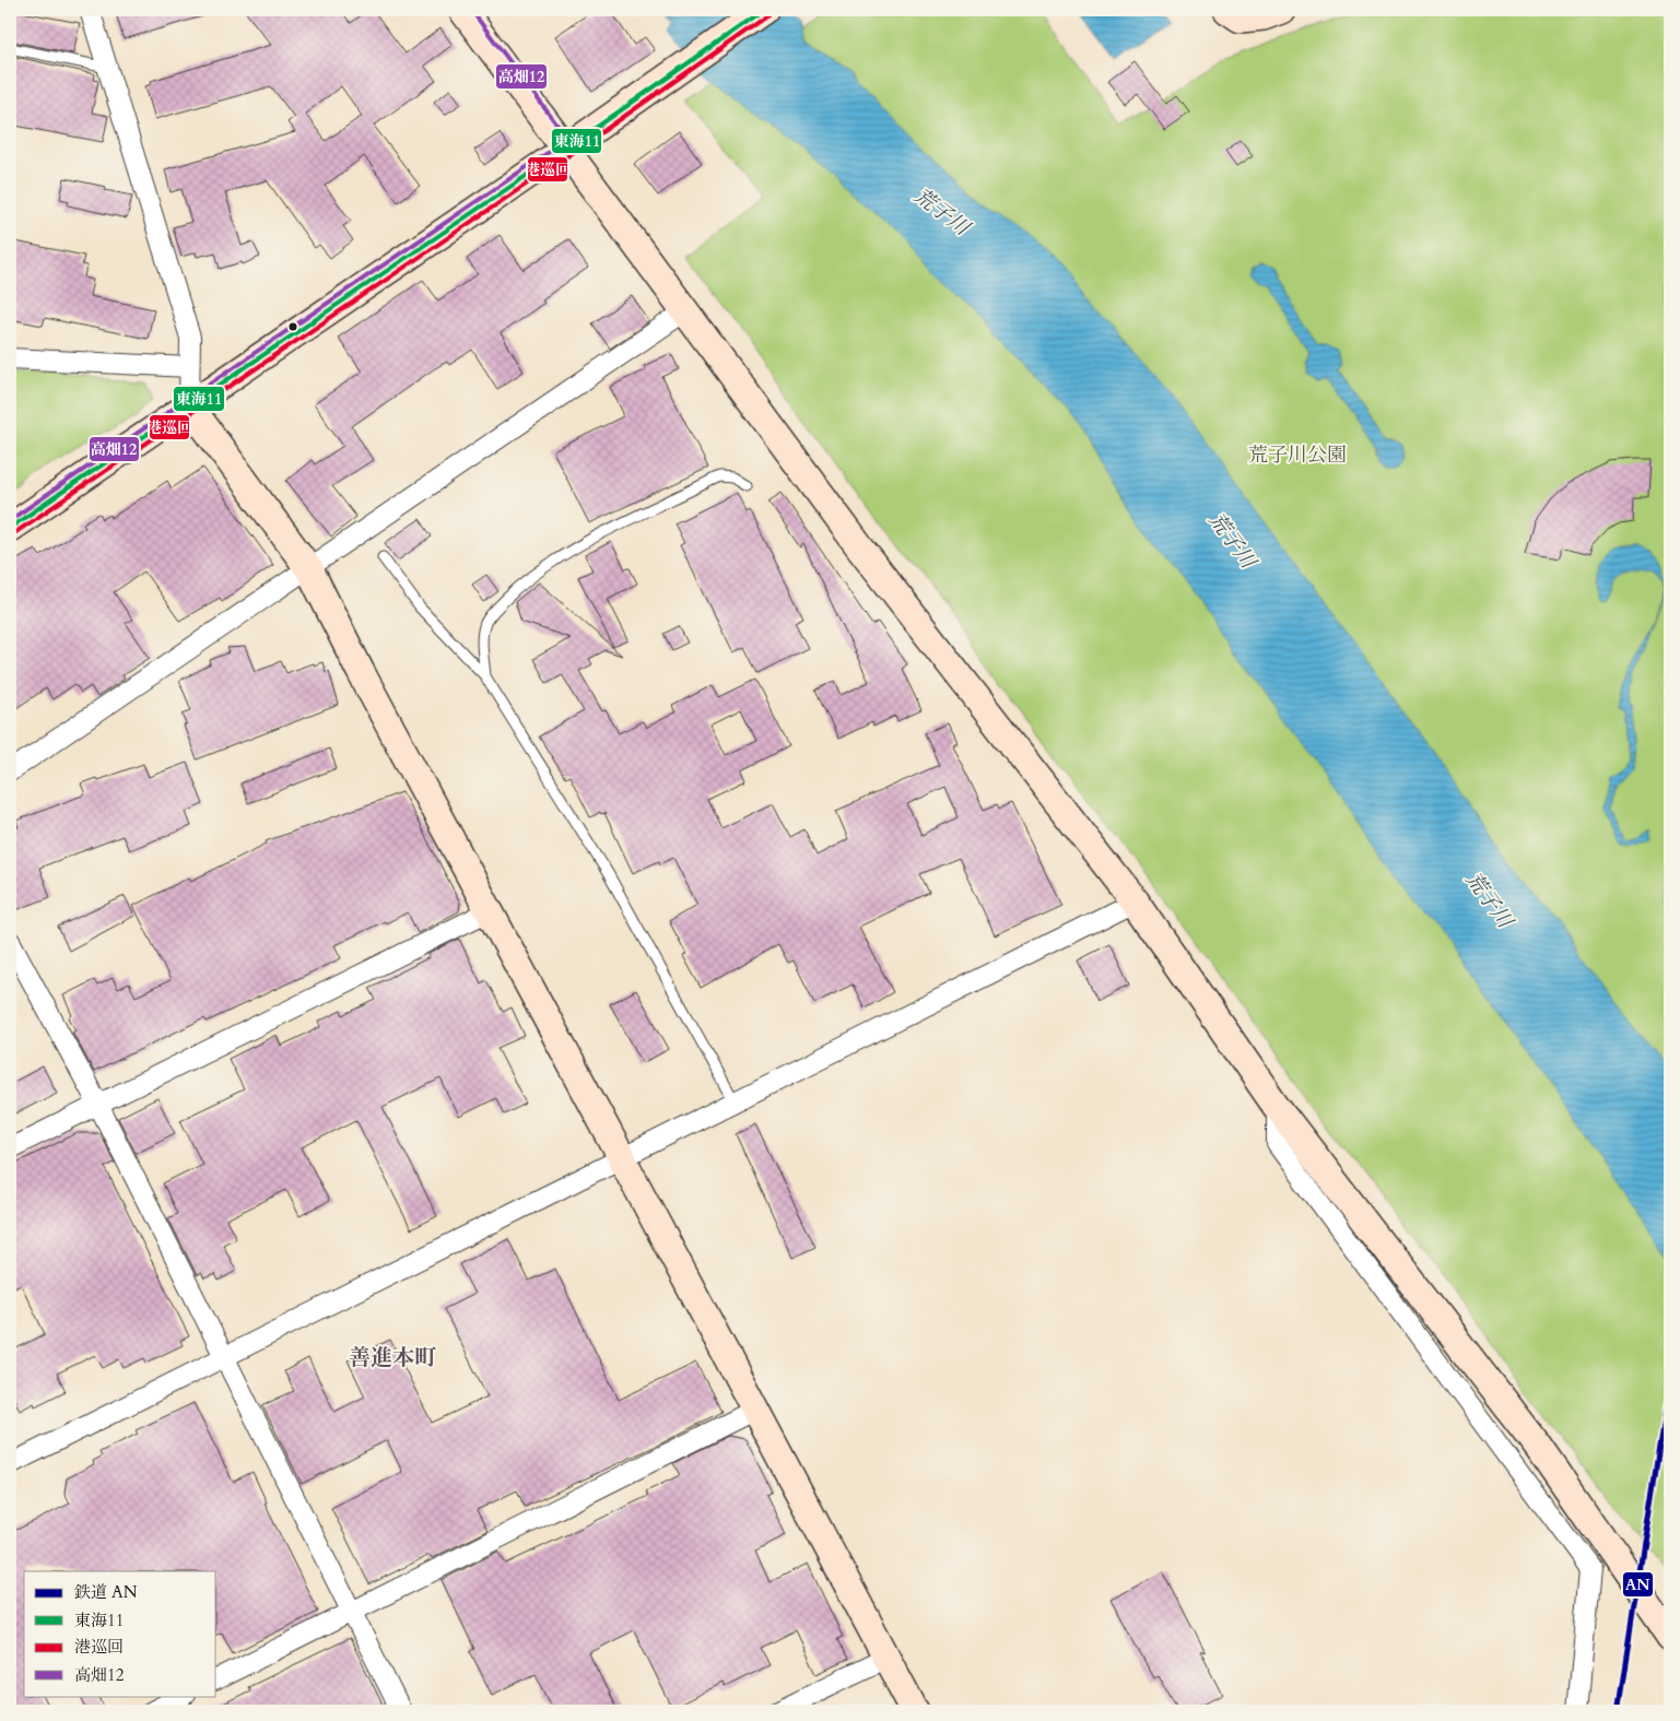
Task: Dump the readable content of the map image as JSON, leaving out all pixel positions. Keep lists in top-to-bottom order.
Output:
{
  "districts": ["善進本町"],
  "water": ["荒子川"],
  "parks": ["荒子川公園"],
  "lines": [
    "transit line 東海11",
    "transit line 高畑12",
    "transit line 港巡回",
    "rail line AN"
  ],
  "legend": [
    "鉄道 AN",
    "東海11",
    "港巡回",
    "高畑12"
  ]
}
